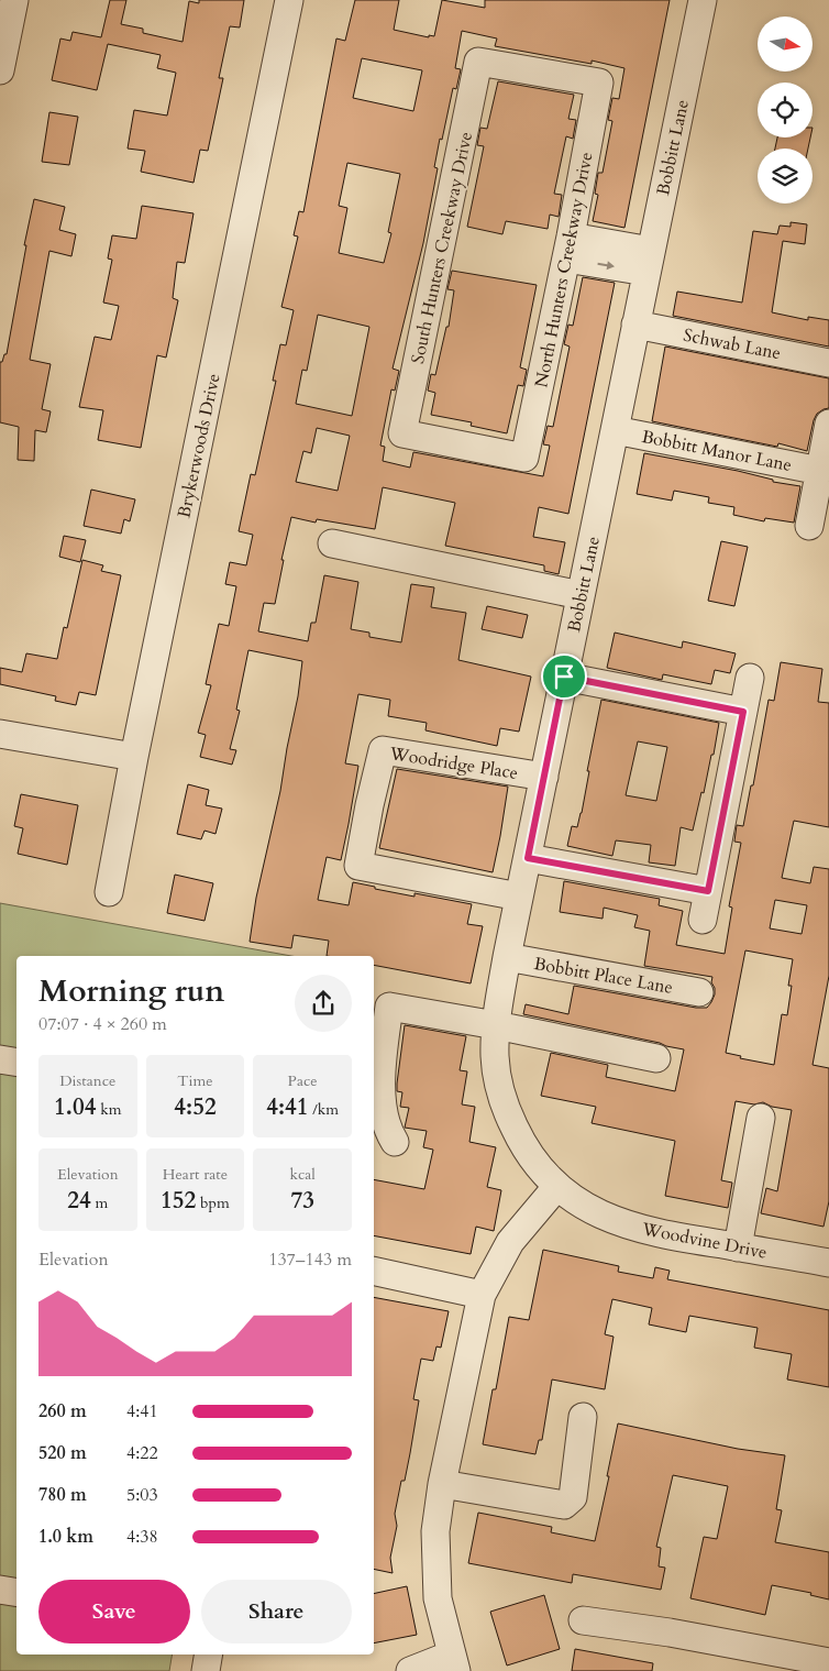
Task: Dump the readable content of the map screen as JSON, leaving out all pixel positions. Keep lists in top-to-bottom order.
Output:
{
  "streets": {
    "street": [
      "Bobbitt Lane",
      "South Hunters Creekway Drive",
      "North Hunters Creekway Drive",
      "Schwab Lane",
      "Brykerwoods Drive",
      "Bobbitt Manor Lane",
      "Woodridge Place",
      "Bobbitt Place Lane",
      "Woodvine Drive"
    ]
  },
  "crossings": [
    ["Bobbitt Lane", "Schwab Lane"],
    ["Bobbitt Lane", "Bobbitt Manor Lane"],
    ["Bobbitt Lane", "Woodridge Place"],
    ["Bobbitt Lane", "Bobbitt Place Lane"],
    ["Bobbitt Lane", "Woodvine Drive"],
    ["South Hunters Creekway Drive", "North Hunters Creekway Drive"]
  ],
  "north": "right",
  "page": {
    "heading": ["Morning run", "07:07 · 4 × 260 m"],
    "stats": [
      ["Distance", "1.04 km"],
      ["Time", "4:52"],
      ["Pace", "4:41 /km"],
      ["Elevation", "24 m"],
      ["Heart rate", "152 bpm"],
      ["kcal", "73"]
    ],
    "chart": ["Elevation", "137–143 m"],
    "list": [
      {
        "name": "260 m",
        "note": "4:41"
      },
      {
        "name": "520 m",
        "note": "4:22"
      },
      {
        "name": "780 m",
        "note": "5:03"
      },
      {
        "name": "1.0 km",
        "note": "4:38"
      }
    ],
    "buttons": ["Save", "Share"]
  }
}
